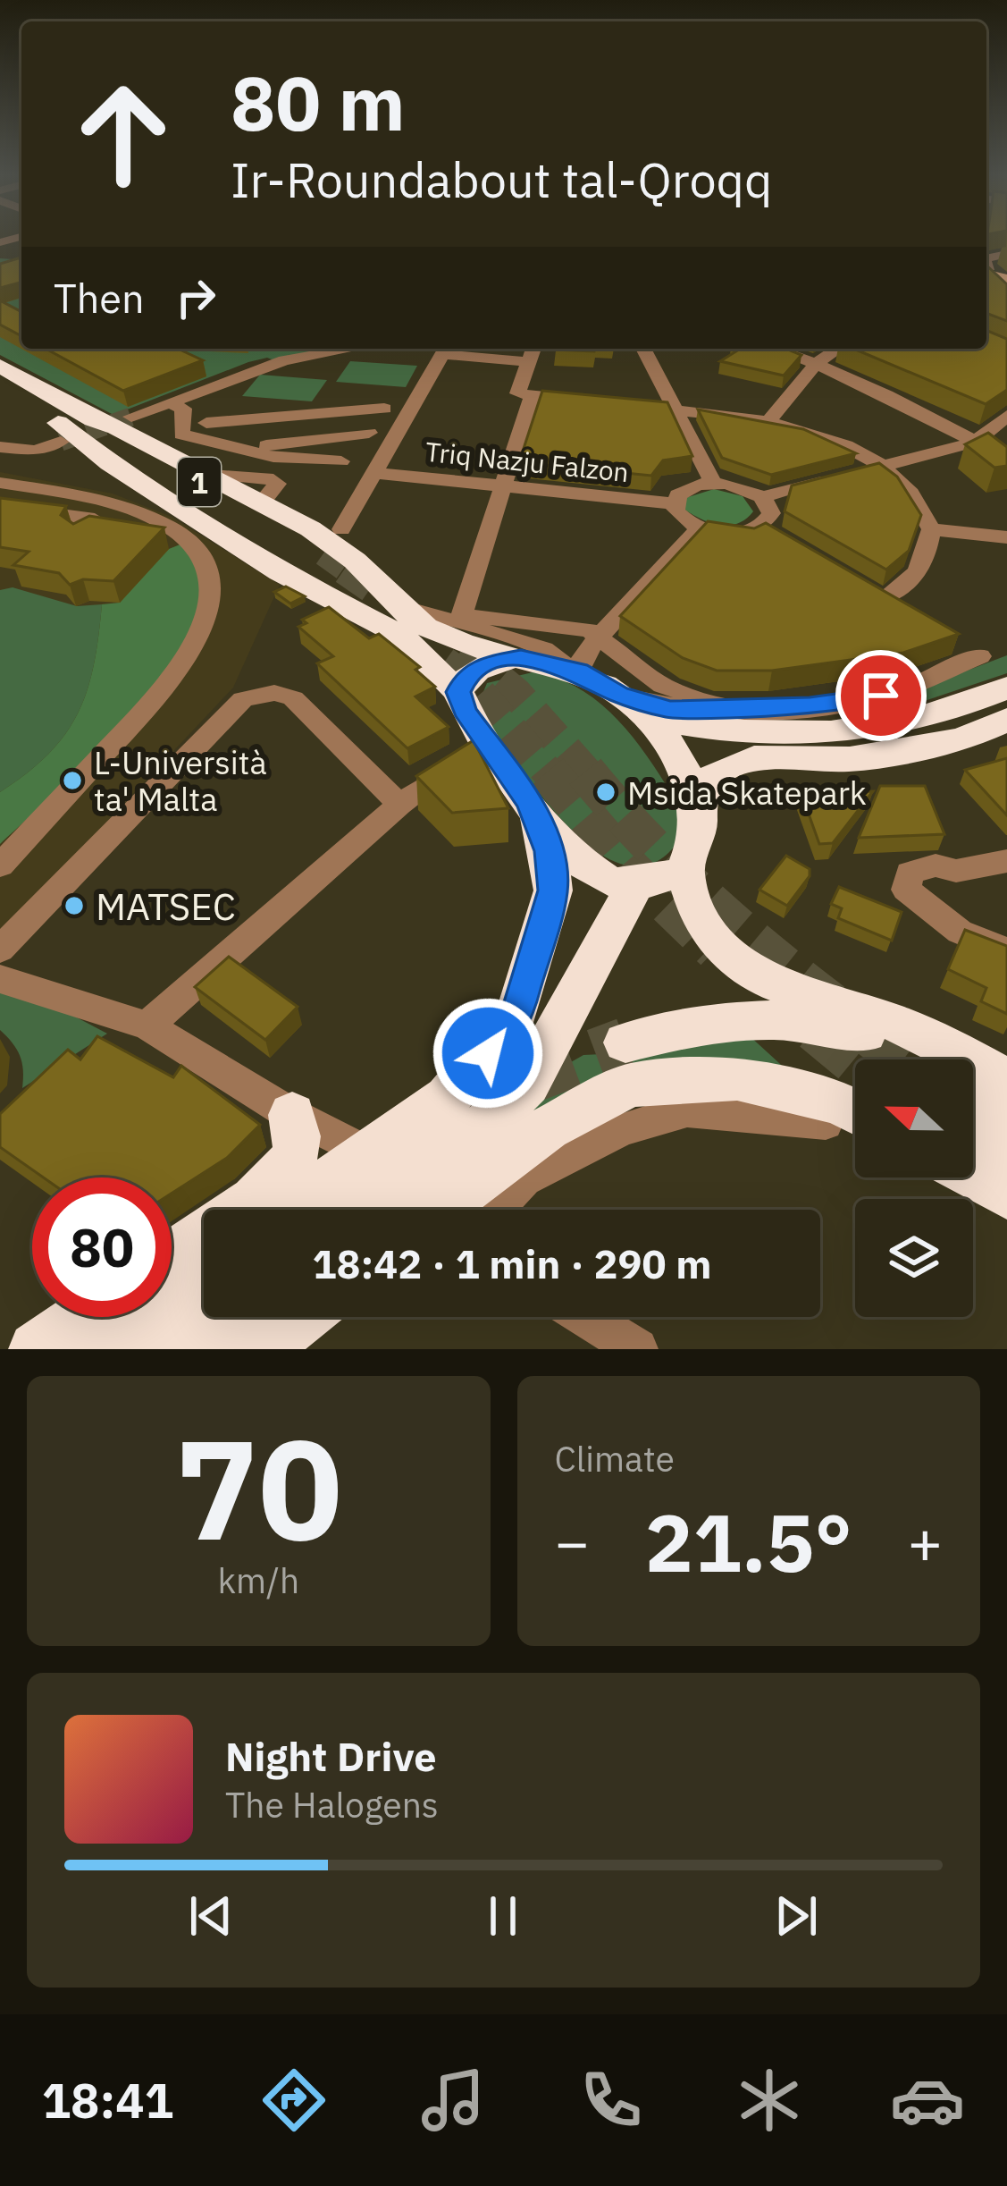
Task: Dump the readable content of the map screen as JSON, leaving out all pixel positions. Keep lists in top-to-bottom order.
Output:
{
  "streets": {
    "highway": ["1"],
    "street": ["Triq Nazju Falzon"]
  },
  "places": ["L-Università ta' Malta", "Msida Skatepark", "MATSEC"],
  "north": "left",
  "page": {
    "turn": ["80 m", "Ir-Roundabout tal-Qroqq"],
    "then": "Then",
    "limit": "80",
    "trip": "18:42 · 1 min · 290 m",
    "tile": [
      ["70", "km/h"],
      "Climate"
    ],
    "heat": ["−", "21.5°", "+"],
    "song": ["Night Drive", "The Halogens"],
    "tabs": "18:41"
  }
}
